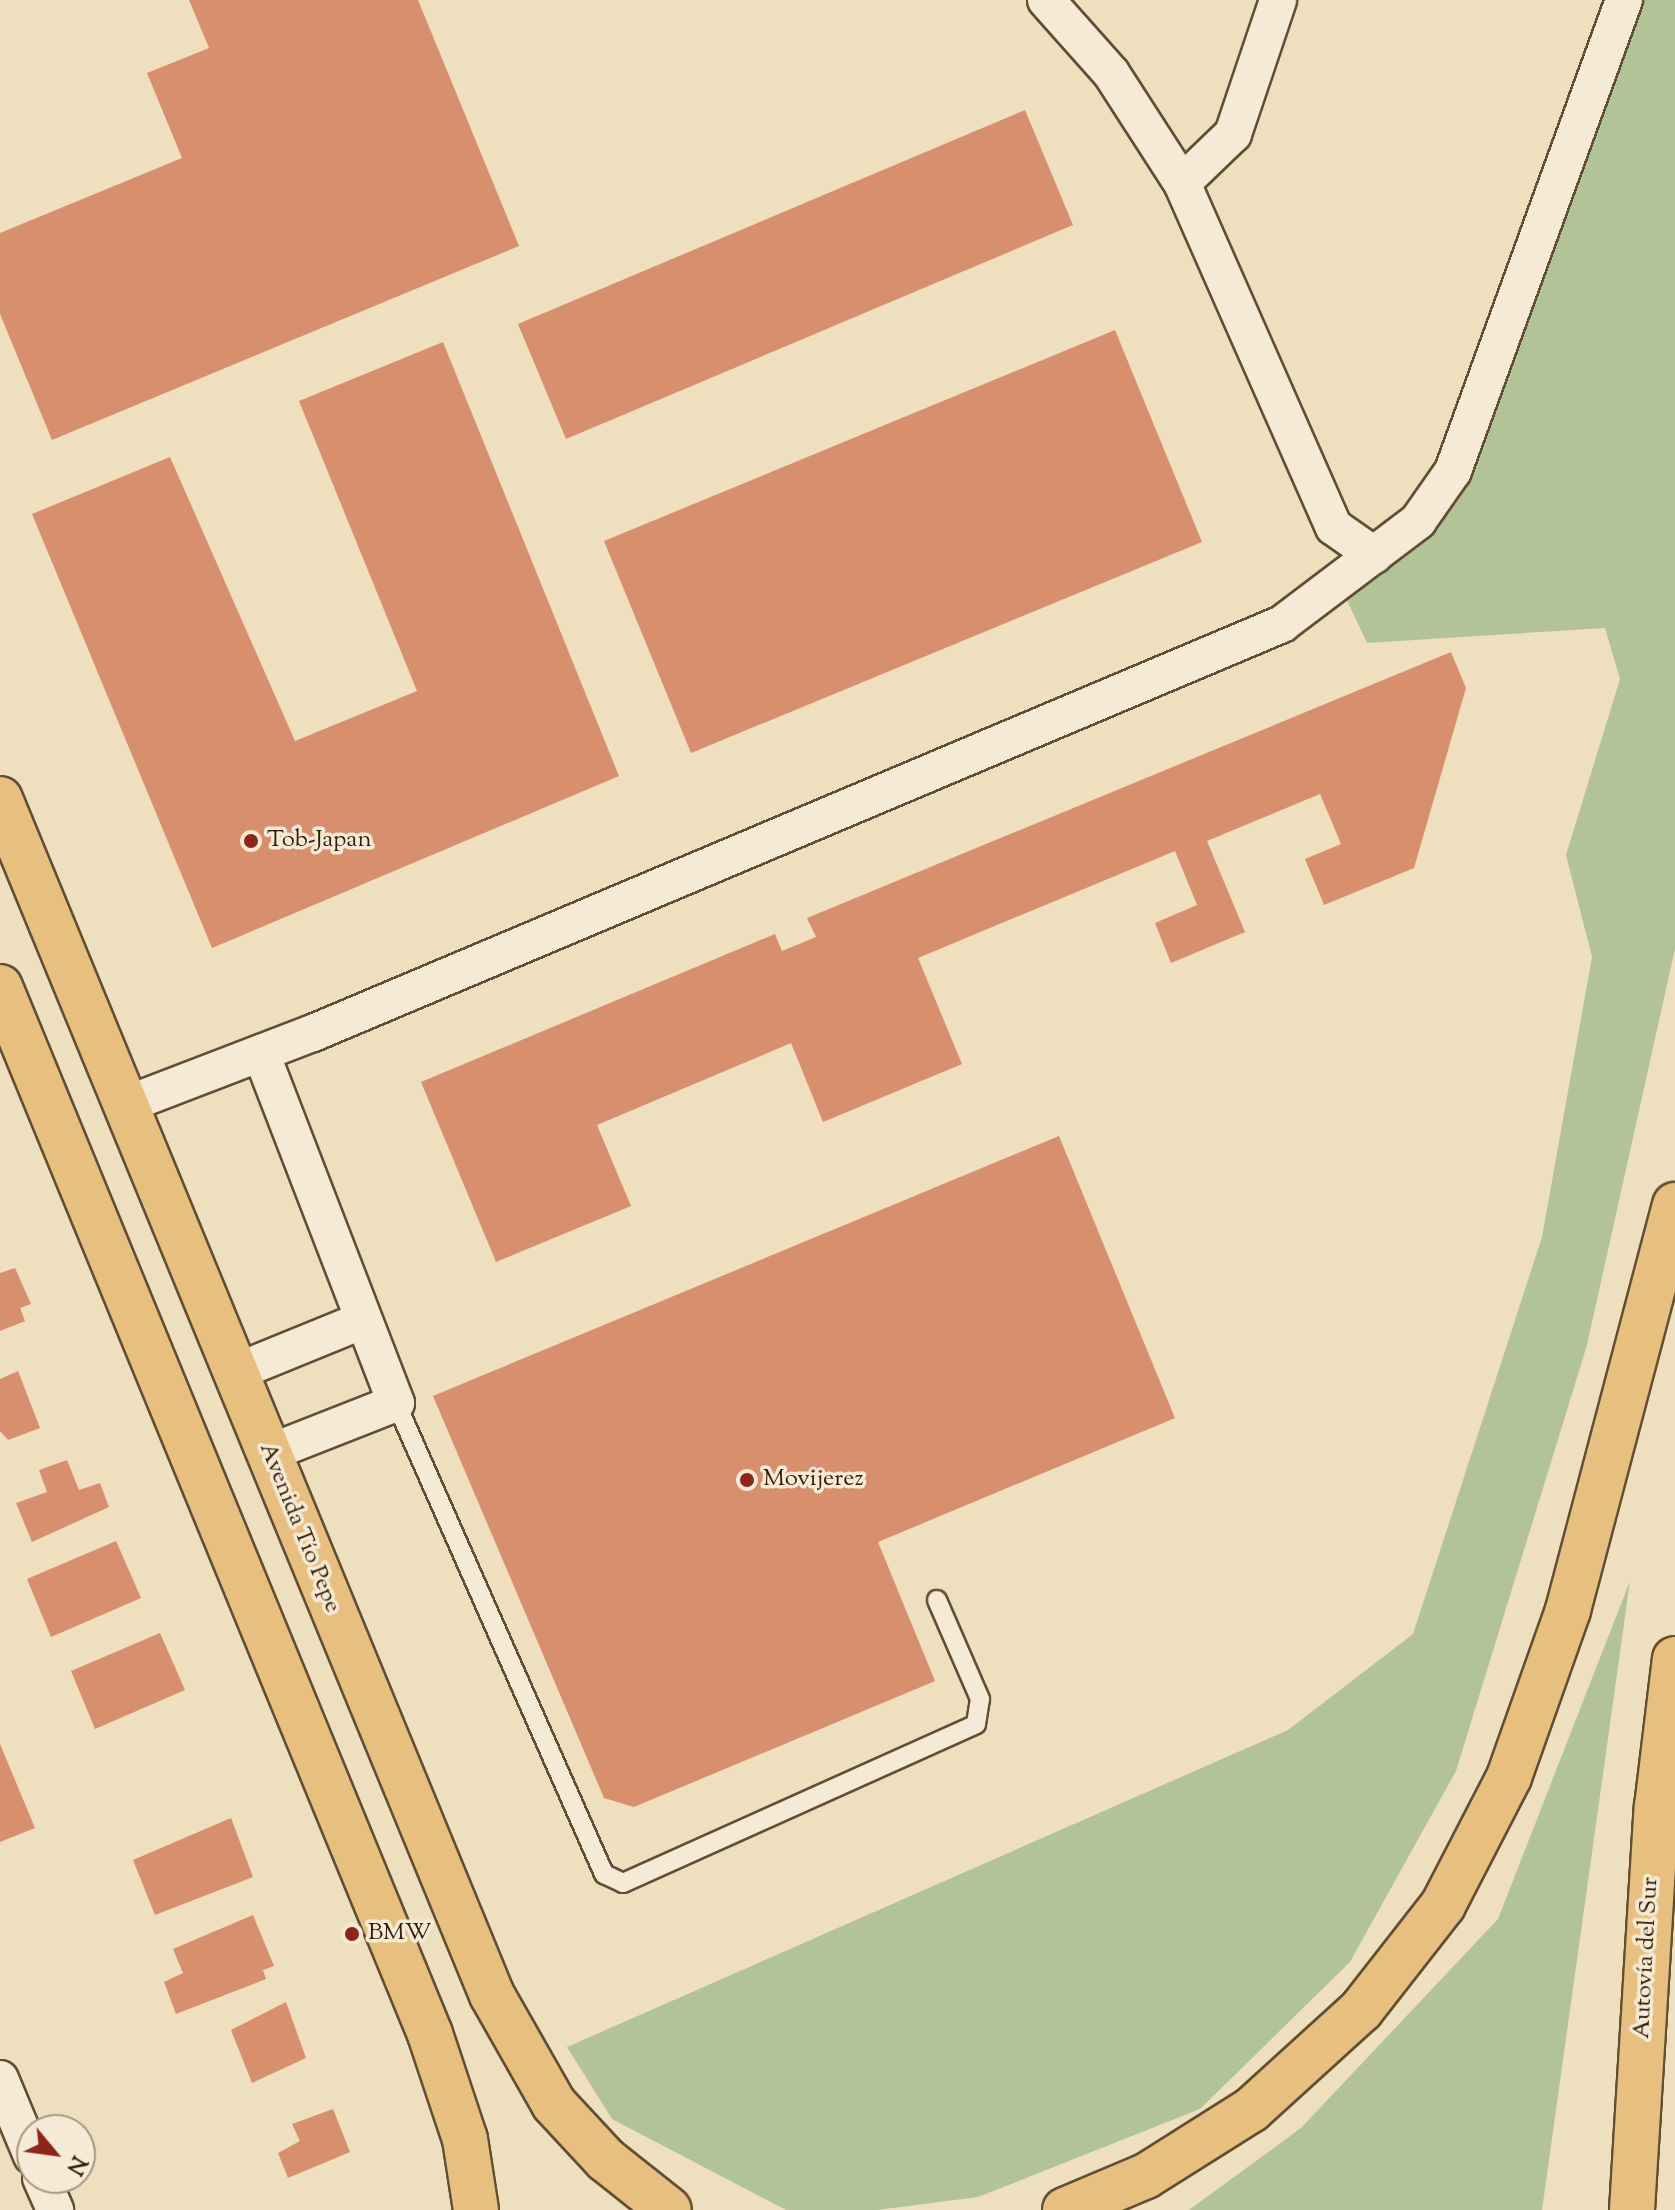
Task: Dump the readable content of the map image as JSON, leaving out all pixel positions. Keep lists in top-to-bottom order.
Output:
{
  "streets": {
    "main road": ["Avenida Tío Pepe", "Autovía del Sur"]
  },
  "places": ["Tob-Japan", "Movijerez", "BMW"],
  "north": "bottom right"
}
